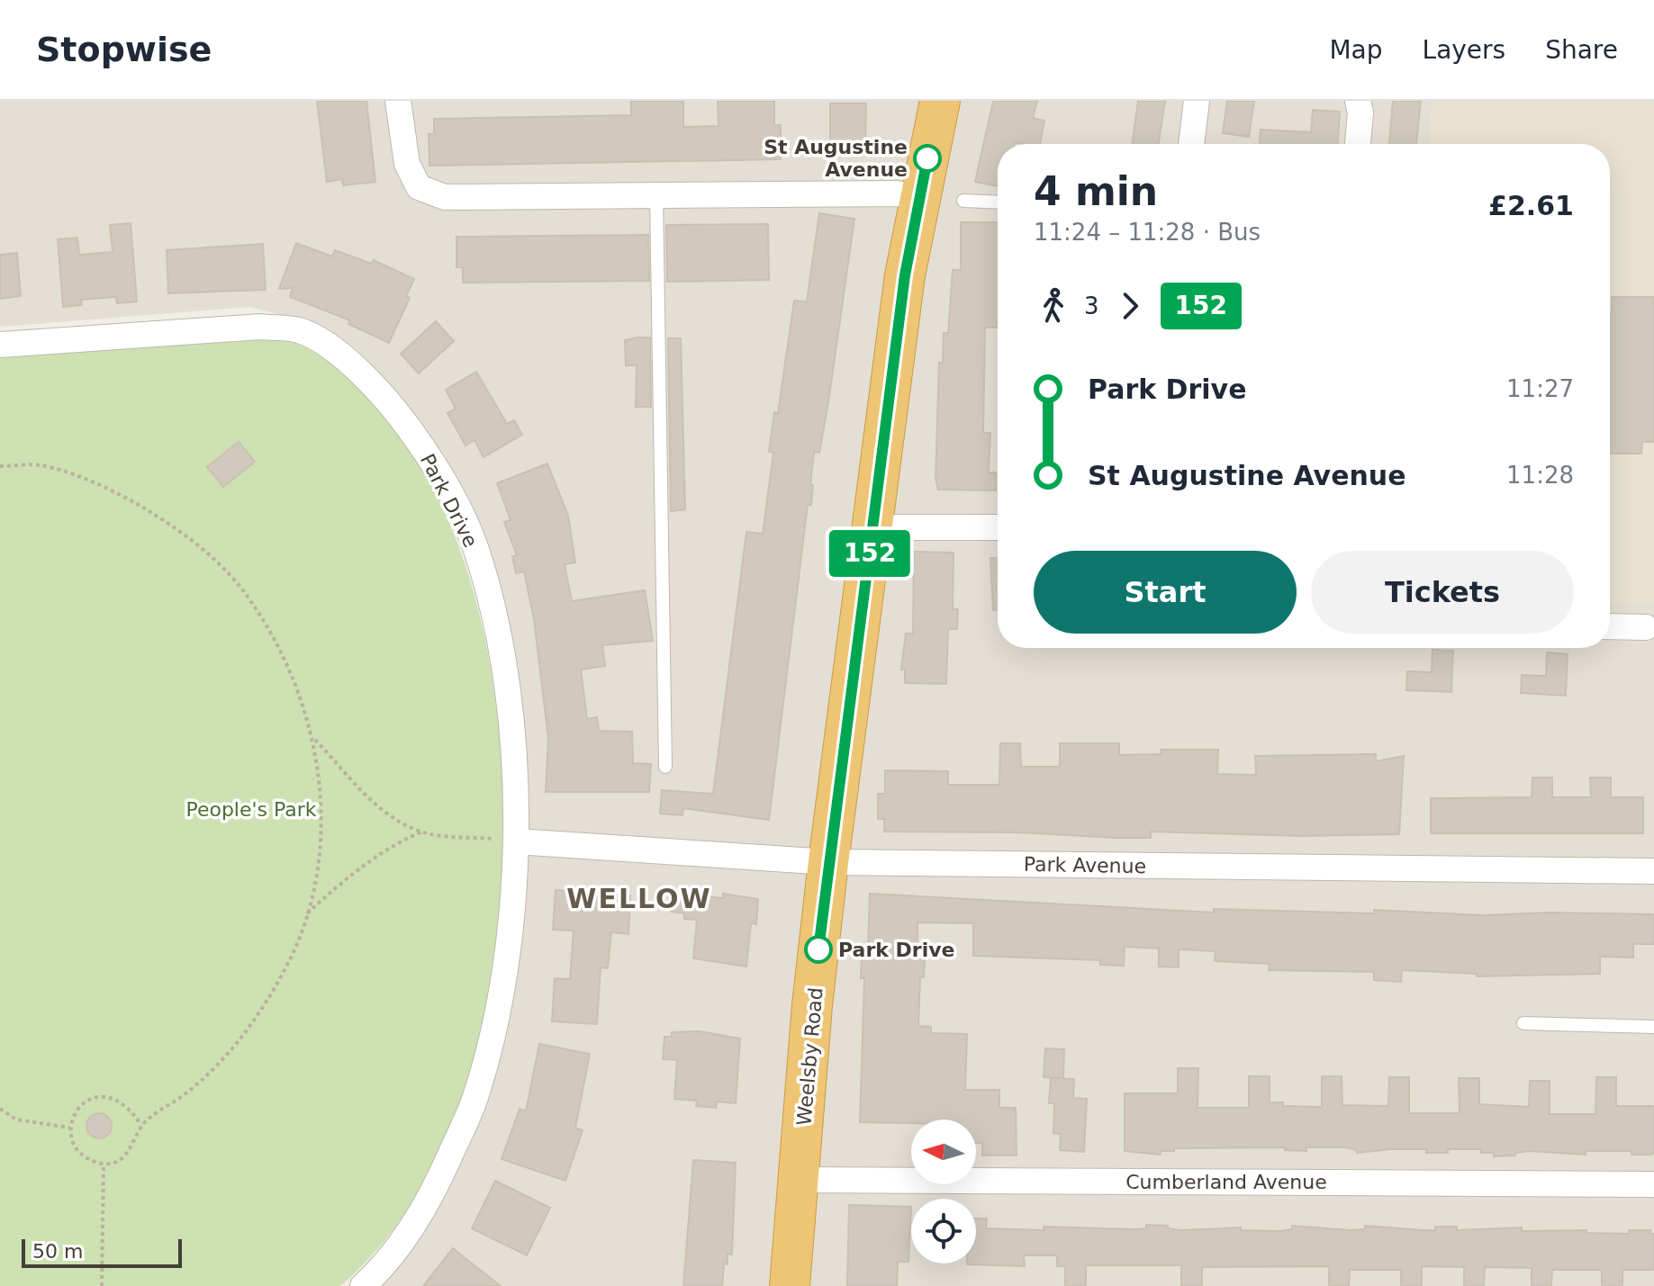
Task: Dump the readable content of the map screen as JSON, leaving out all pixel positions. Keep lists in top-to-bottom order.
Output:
{
  "streets": {
    "highway": ["Weelsby Road"],
    "street": ["Park Drive", "Park Avenue", "Cumberland Avenue"]
  },
  "crossings": [
    ["Park Drive", "Park Avenue"],
    ["Park Avenue", "Weelsby Road"],
    ["Weelsby Road", "Cumberland Avenue"]
  ],
  "districts": ["WELLOW"],
  "parks": ["People's Park"],
  "places": ["St Augustine Avenue", "Park Drive"],
  "lines": ["bus line 152"],
  "scale_bar": "50 m",
  "north": "left",
  "page": {
    "header": "Stopwise",
    "nav": ["Map", "Layers", "Share"],
    "on_map": "152",
    "heading": ["4 min", "11:24 – 11:28 · Bus", "£2.61"],
    "legs": ["3", "152"],
    "list": [
      {
        "name": "Park Drive",
        "value": "11:27"
      },
      {
        "name": "St Augustine Avenue",
        "value": "11:28"
      }
    ],
    "buttons": ["Start", "Tickets"],
    "scale": "50 m"
  }
}
